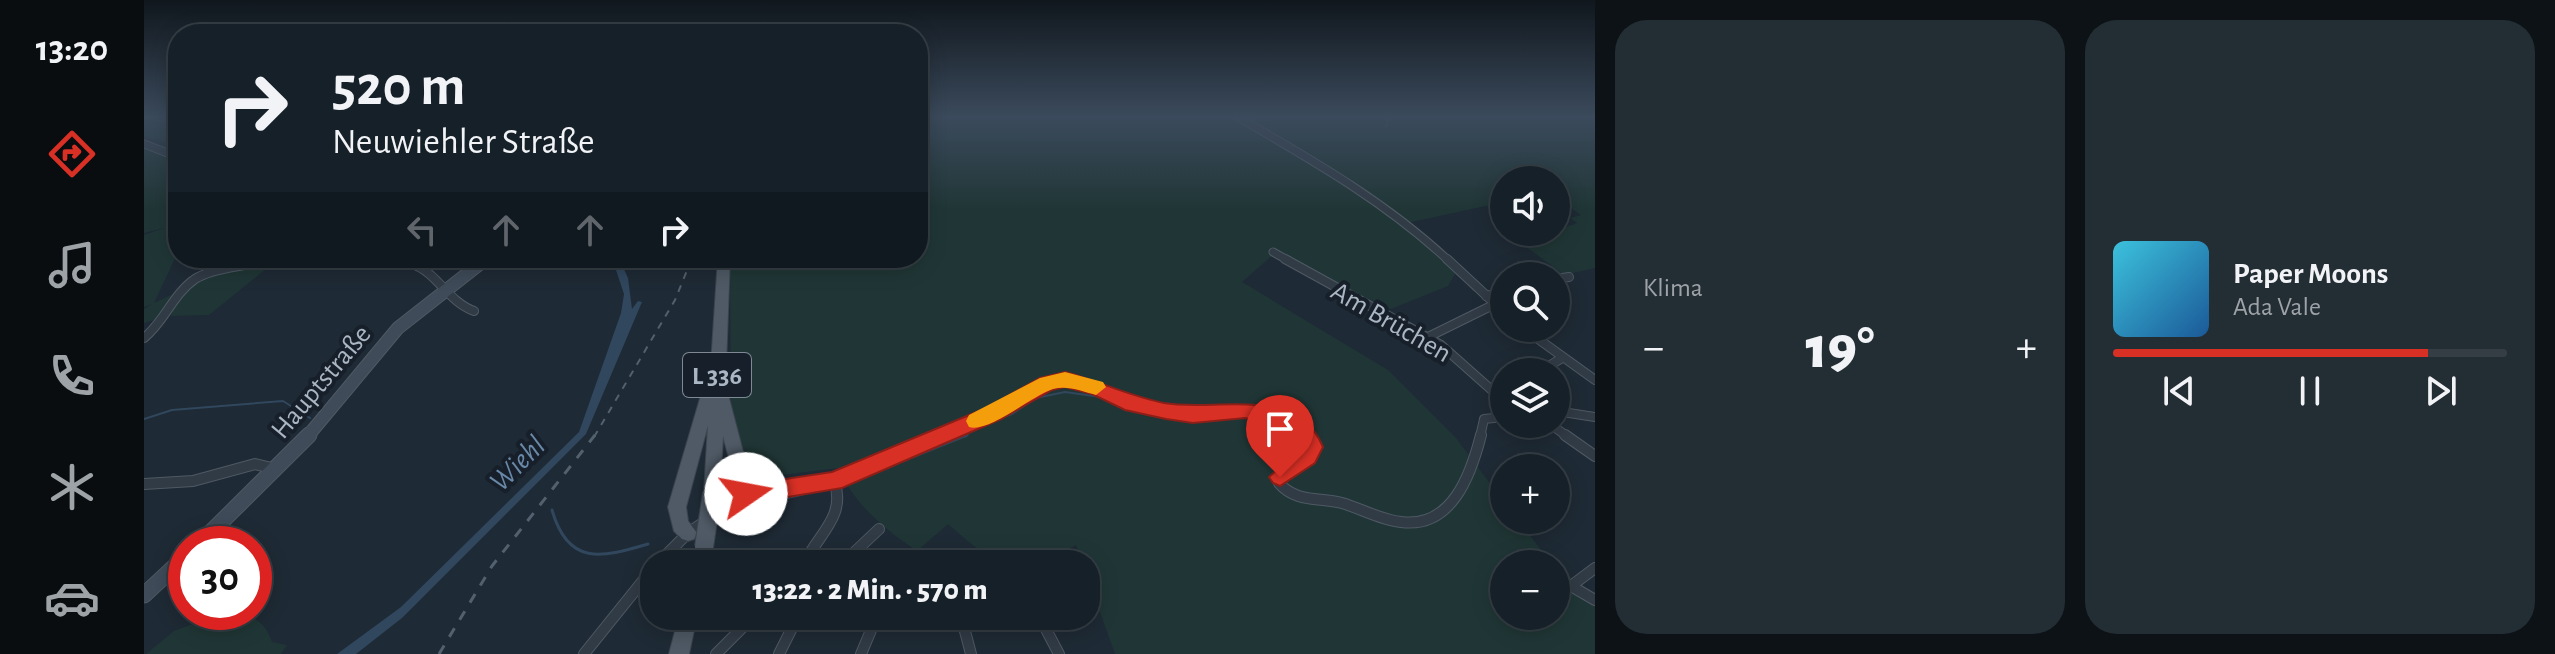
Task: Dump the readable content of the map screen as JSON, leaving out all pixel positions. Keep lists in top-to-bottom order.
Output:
{
  "streets": {
    "main road": ["L 336"],
    "street": ["Am Brüchen", "Hauptstraße"]
  },
  "water": ["Wiehl"],
  "page": {
    "tabs": "13:20",
    "tile": "Klima",
    "turn": ["520 m", "Neuwiehler Straße"],
    "map_buttons": ["+", "−"],
    "song": ["Paper Moons", "Ada Vale"],
    "heat": ["−", "19°", "+"],
    "limit": "30",
    "trip": "13:22 · 2 Min. · 570 m"
  }
}
